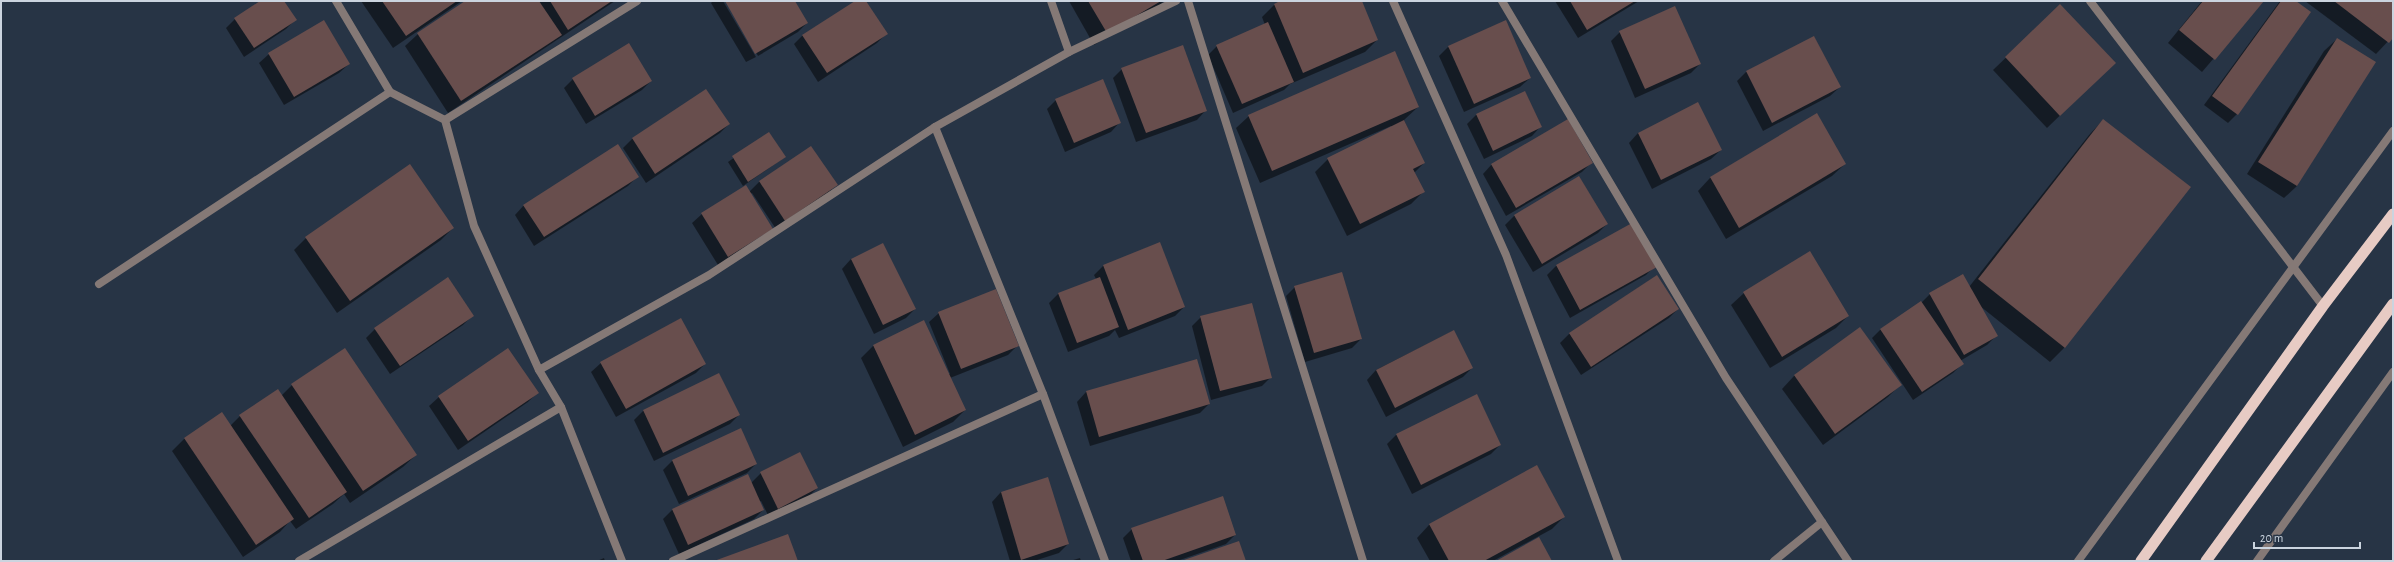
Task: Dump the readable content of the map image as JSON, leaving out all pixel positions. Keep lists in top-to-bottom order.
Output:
{
  "scale_bar": "20 m"
}
